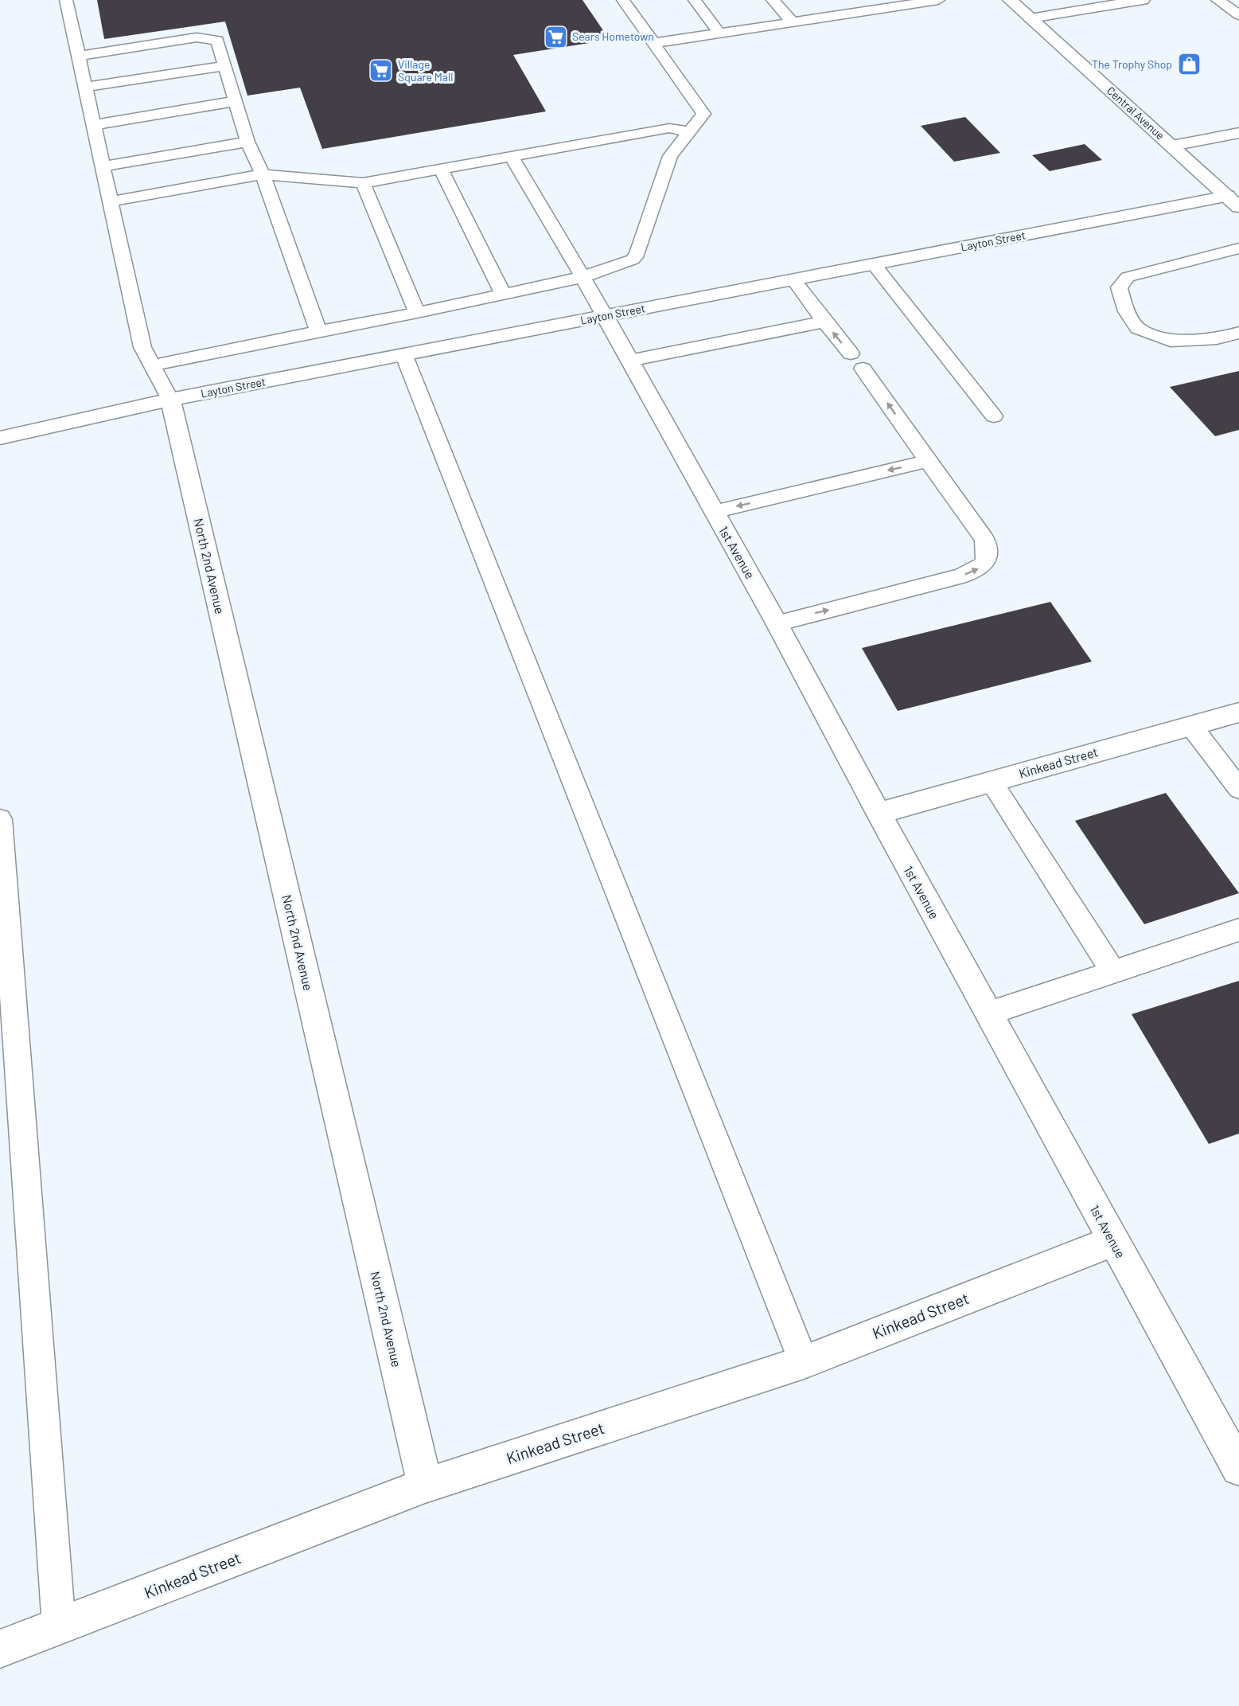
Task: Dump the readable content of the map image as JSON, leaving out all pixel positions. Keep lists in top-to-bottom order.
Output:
{
  "streets": {
    "street": [
      "Central Avenue",
      "Layton Street",
      "1st Avenue",
      "North 2nd Avenue",
      "Kinkead Street"
    ]
  },
  "crossings": [
    ["Central Avenue", "Layton Street"],
    ["Layton Street", "1st Avenue"],
    ["Layton Street", "North 2nd Avenue"],
    ["1st Avenue", "Kinkead Street"],
    ["North 2nd Avenue", "Kinkead Street"]
  ],
  "places": {
    "supermarket": ["Sears Hometown", "Village Square Mall"],
    "shop": ["The Trophy Shop"]
  }
}
